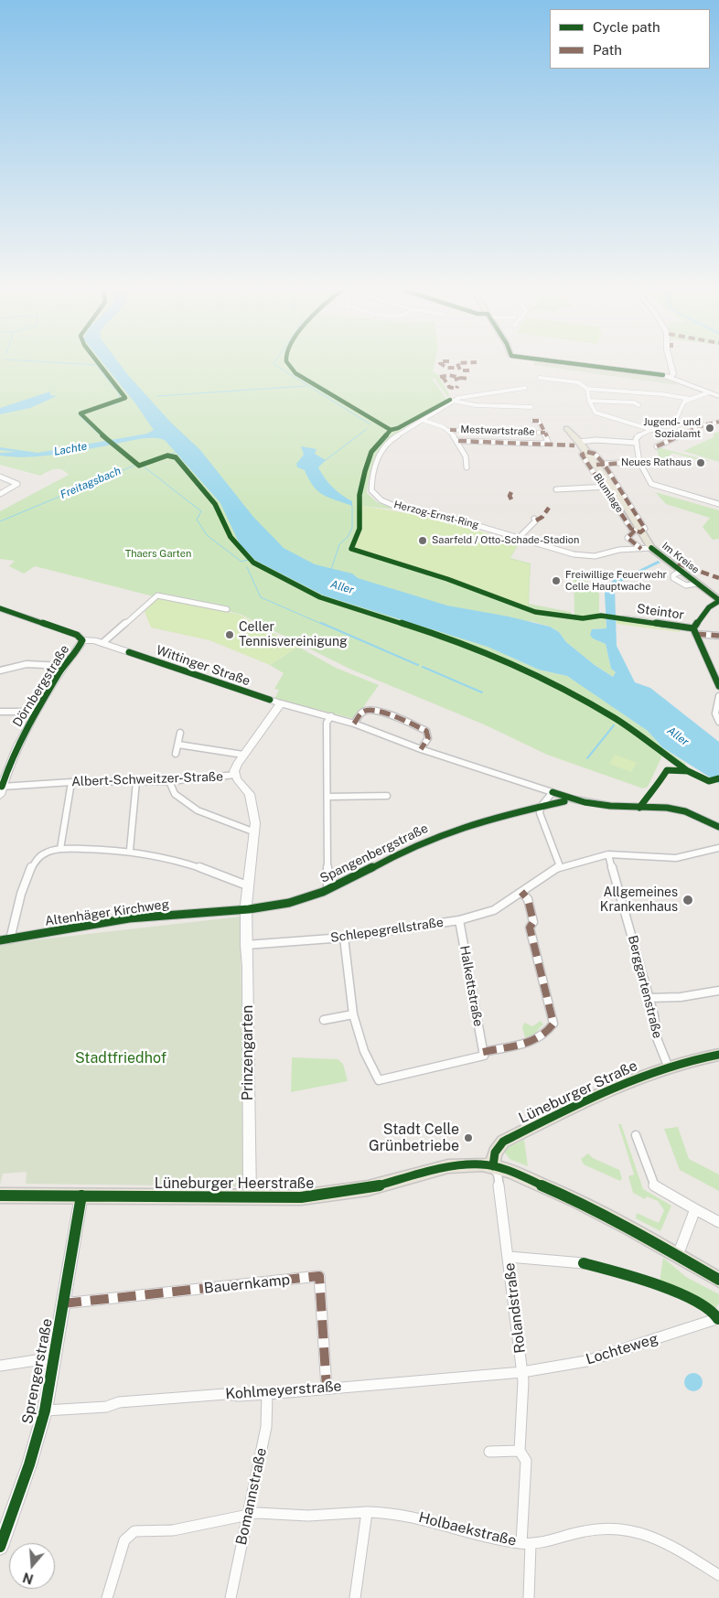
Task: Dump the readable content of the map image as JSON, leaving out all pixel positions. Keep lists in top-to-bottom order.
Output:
{
  "streets": {
    "main road": [
      "Blumlage",
      "Im Kreise",
      "Lüneburger Straße",
      "Lüneburger Heerstraße"
    ],
    "street": [
      "Mestwartstraße",
      "Herzog-Ernst-Ring",
      "Steintor",
      "Wittinger Straße",
      "Dörnbergstraße",
      "Albert-Schweitzer-Straße",
      "Spangenbergstraße",
      "Altenhäger Kirchweg",
      "Schlepegrellstraße",
      "Halkettstraße",
      "Berggartenstraße",
      "Prinzengarten",
      "Bauernkamp",
      "Rolandstraße",
      "Lochteweg",
      "Sprengerstraße",
      "Kohlmeyerstraße",
      "Bomannstraße",
      "Holbaekstraße"
    ]
  },
  "crossings": [
    ["Mestwartstraße", "Herzog-Ernst-Ring"],
    ["Blumlage", "Herzog-Ernst-Ring"],
    ["Blumlage", "Im Kreise"],
    ["Herzog-Ernst-Ring", "Im Kreise"],
    ["Wittinger Straße", "Dörnbergstraße"],
    ["Dörnbergstraße", "Albert-Schweitzer-Straße"],
    ["Albert-Schweitzer-Straße", "Spangenbergstraße"],
    ["Albert-Schweitzer-Straße", "Altenhäger Kirchweg"],
    ["Albert-Schweitzer-Straße", "Prinzengarten"],
    ["Spangenbergstraße", "Altenhäger Kirchweg"],
    ["Spangenbergstraße", "Prinzengarten"],
    ["Altenhäger Kirchweg", "Prinzengarten"],
    ["Schlepegrellstraße", "Halkettstraße"],
    ["Schlepegrellstraße", "Berggartenstraße"],
    ["Schlepegrellstraße", "Prinzengarten"],
    ["Berggartenstraße", "Lüneburger Straße"],
    ["Prinzengarten", "Lüneburger Heerstraße"],
    ["Lüneburger Straße", "Lüneburger Heerstraße"],
    ["Lüneburger Straße", "Rolandstraße"],
    ["Lüneburger Heerstraße", "Rolandstraße"],
    ["Lüneburger Heerstraße", "Sprengerstraße"],
    ["Bauernkamp", "Sprengerstraße"],
    ["Bauernkamp", "Kohlmeyerstraße"],
    ["Rolandstraße", "Lochteweg"],
    ["Rolandstraße", "Kohlmeyerstraße"],
    ["Rolandstraße", "Holbaekstraße"],
    ["Lochteweg", "Kohlmeyerstraße"],
    ["Sprengerstraße", "Kohlmeyerstraße"],
    ["Kohlmeyerstraße", "Bomannstraße"],
    ["Bomannstraße", "Holbaekstraße"]
  ],
  "water": ["Lachte", "Freitagsbach", "Aller"],
  "parks": ["Thaers Garten", "Stadtfriedhof"],
  "places": [
    "Jugend- und Sozialamt",
    "Neues Rathaus",
    "Saarfeld / Otto-Schade-Stadion",
    "Freiwillige Feuerwehr Celle Hauptwache",
    "Celler Tennisvereinigung",
    "Allgemeines Krankenhaus",
    "Stadt Celle Grünbetriebe"
  ],
  "legend": ["Cycle path", "Path"],
  "north": "bottom"
}
